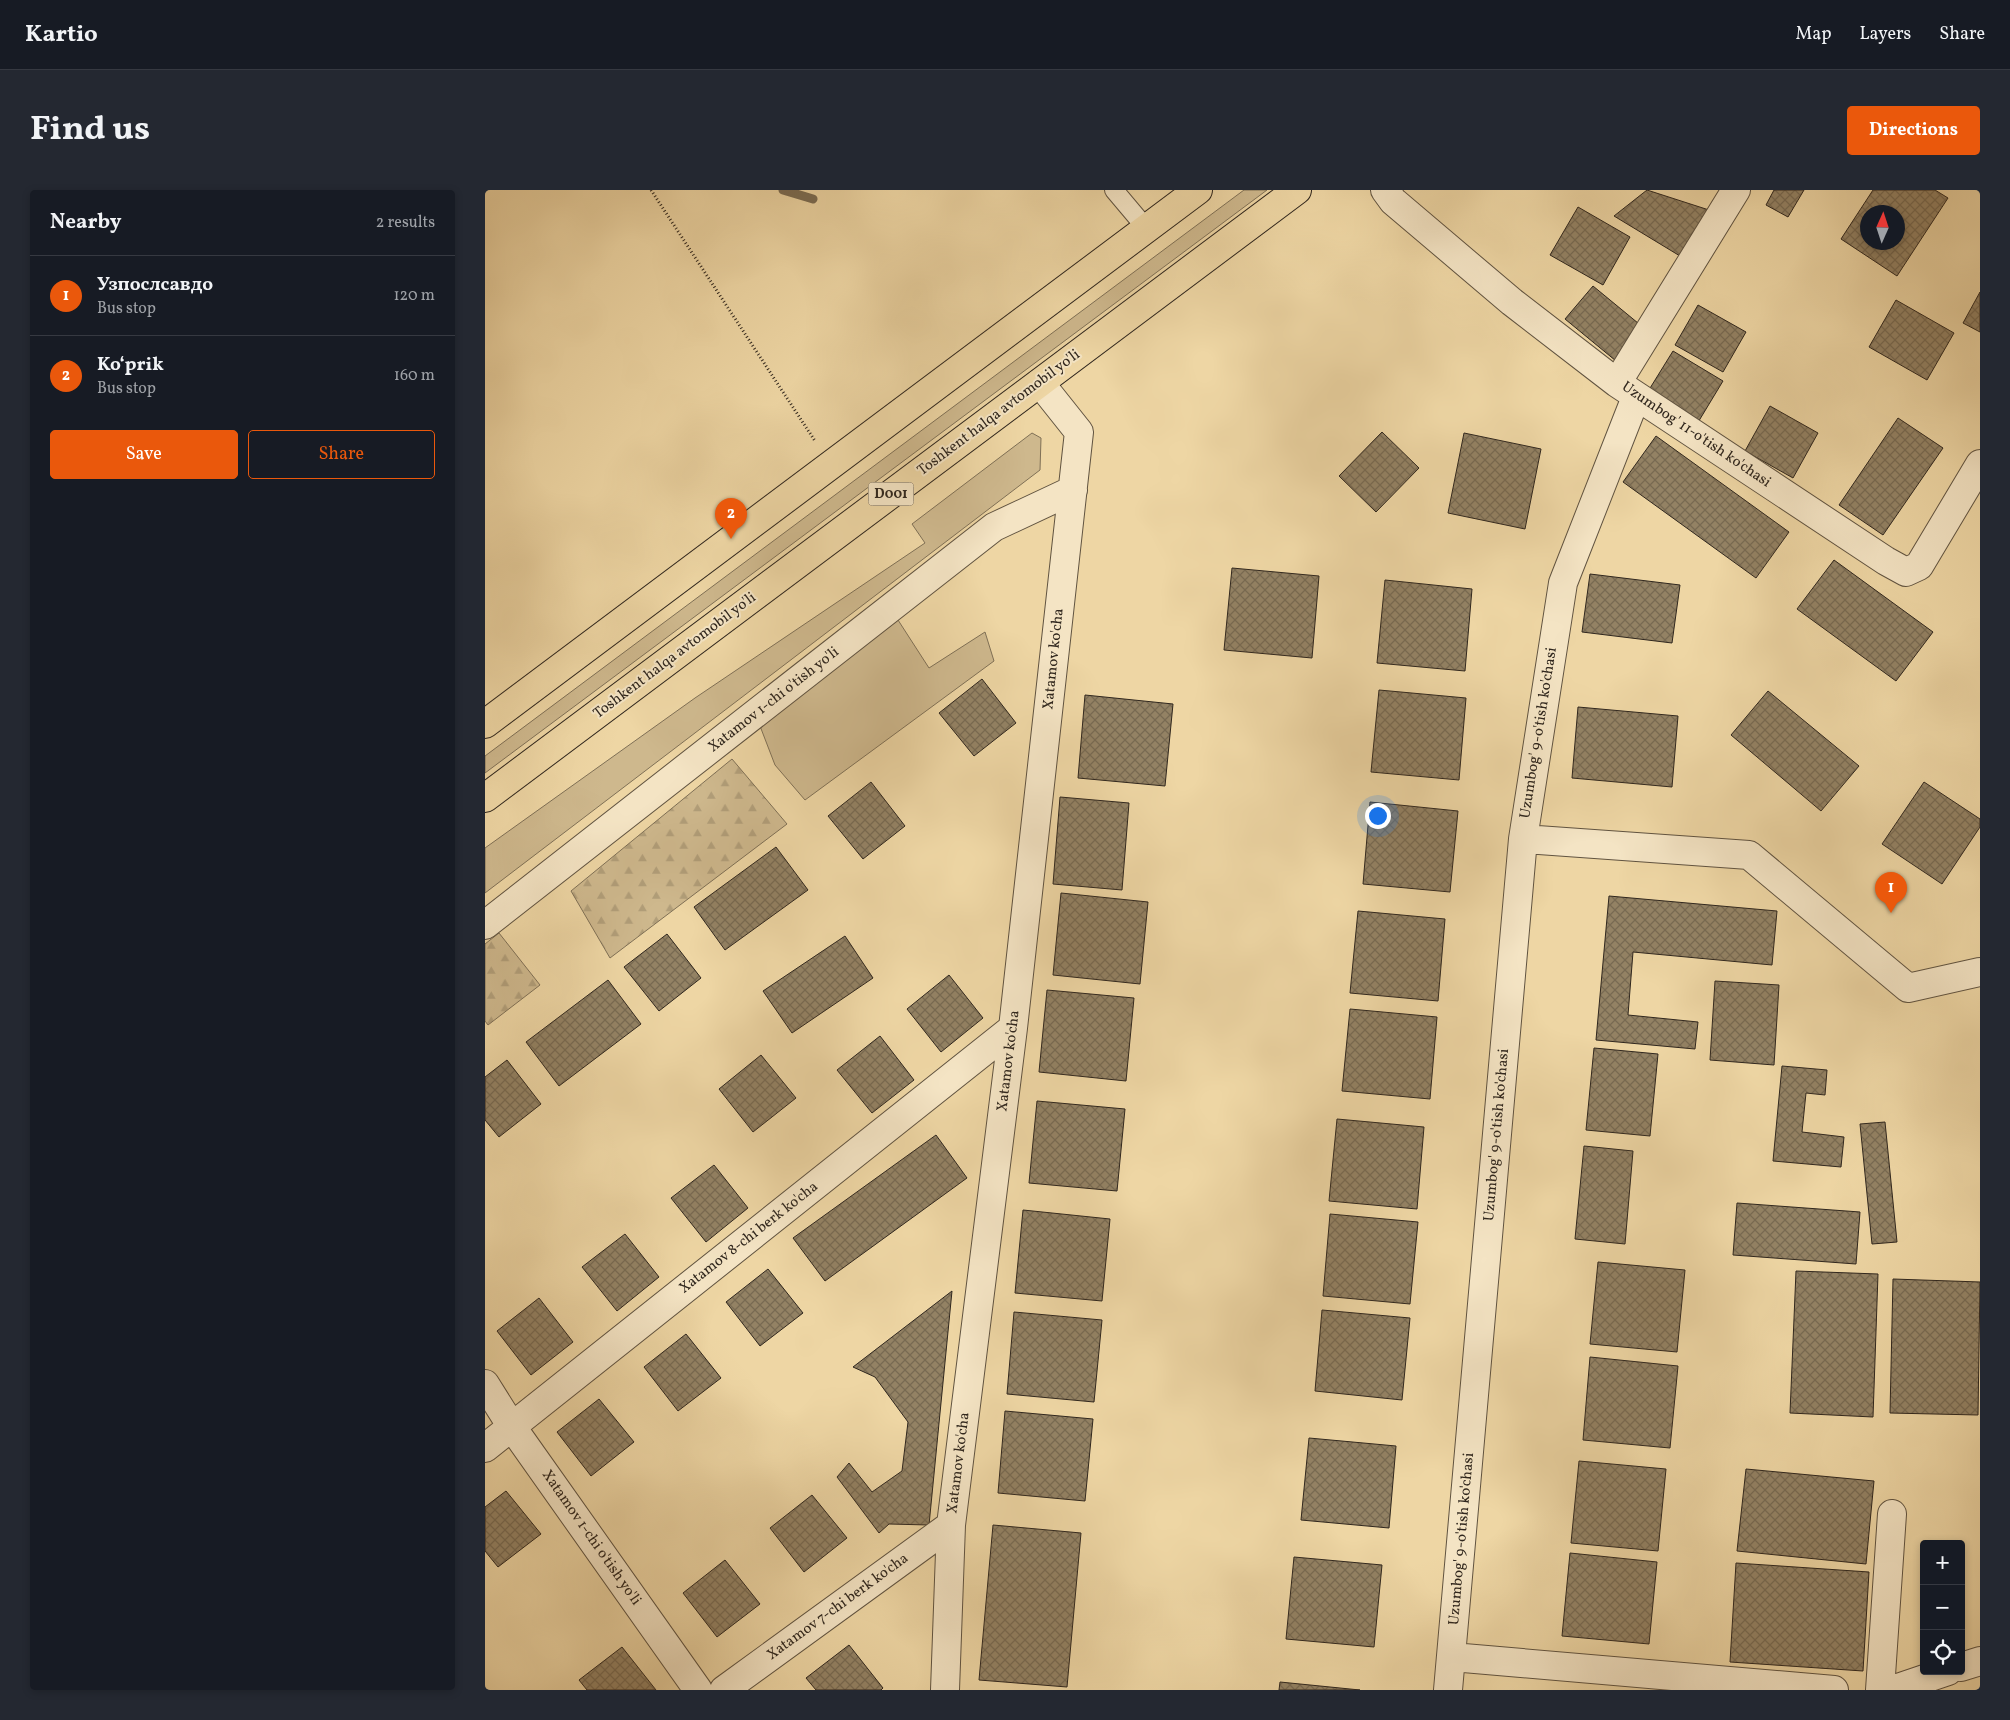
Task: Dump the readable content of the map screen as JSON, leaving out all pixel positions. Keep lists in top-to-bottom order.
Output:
{
  "streets": {
    "highway": ["Toshkent halqa avtomobil yo'li", "D001"],
    "street": [
      "Uzumbog' 11-o'tish ko'chasi",
      "Xatamov ko'cha",
      "Xatamov 1-chi o'tish yo'li",
      "Uzumbog' 9-o'tish ko'chasi",
      "Xatamov 8-chi berk ko'cha",
      "Xatamov 7-chi berk ko'cha"
    ]
  },
  "crossings": [
    ["Toshkent halqa avtomobil yo'li", "Xatamov ko'cha"],
    ["Uzumbog' 11-o'tish ko'chasi", "Uzumbog' 9-o'tish ko'chasi"],
    ["Xatamov ko'cha", "Xatamov 1-chi o'tish yo'li"],
    ["Xatamov ko'cha", "Xatamov 8-chi berk ko'cha"],
    ["Xatamov ko'cha", "Xatamov 7-chi berk ko'cha"],
    ["Xatamov 1-chi o'tish yo'li", "Xatamov 8-chi berk ko'cha"]
  ],
  "north": "top",
  "page": {
    "header": "Kartio",
    "nav": ["Map", "Layers", "Share"],
    "title": "Find us",
    "buttons": [
      "Directions",
      ["Save", "Share"]
    ],
    "heading": ["Nearby", "2 results"],
    "list": [
      {
        "mark": "1",
        "name": "Узпослсавдо",
        "note": "Bus stop",
        "value": "120 m"
      },
      {
        "mark": "2",
        "name": "Koʻprik",
        "note": "Bus stop",
        "value": "160 m"
      }
    ],
    "pins": ["2", "1"],
    "map_buttons": ["+", "−"]
  }
}
